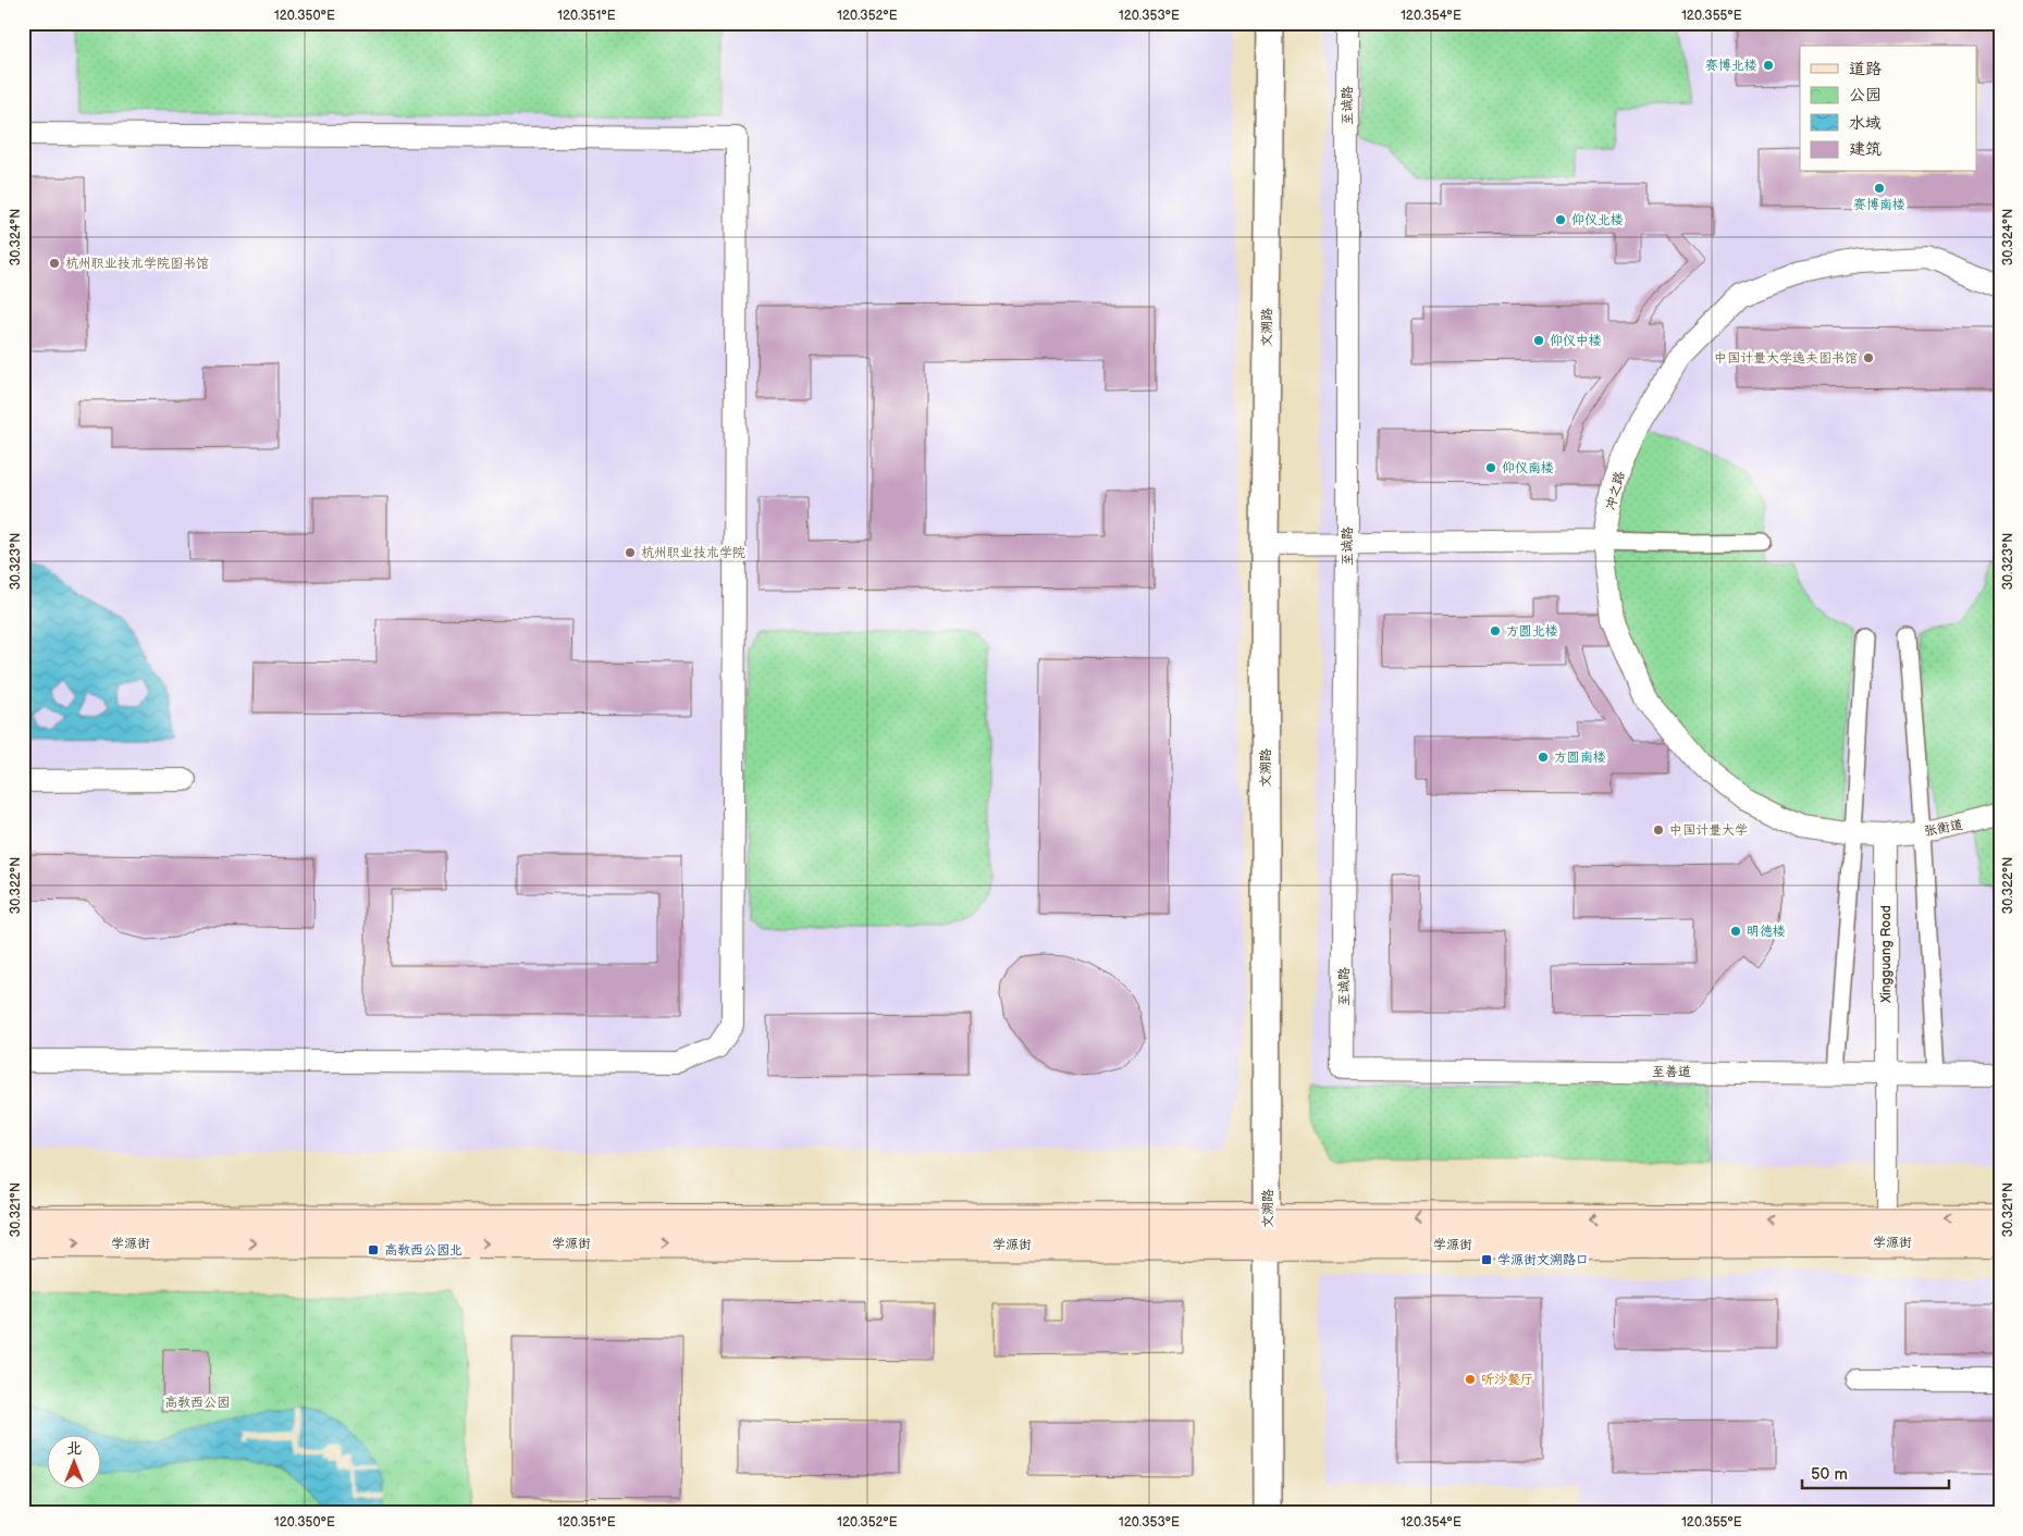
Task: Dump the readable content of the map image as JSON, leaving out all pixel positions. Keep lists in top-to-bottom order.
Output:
{
  "streets": {
    "main road": ["学源街"],
    "street": [
      "至诚路",
      "文溯路",
      "冲之路",
      "张衡道",
      "Xingguang Road",
      "至善道"
    ]
  },
  "crossings": [
    ["至诚路", "至善道"],
    ["文溯路", "学源街"],
    ["冲之路", "张衡道"],
    ["冲之路", "Xingguang Road"],
    ["张衡道", "Xingguang Road"],
    ["Xingguang Road", "至善道"],
    ["Xingguang Road", "学源街"]
  ],
  "parks": ["高教西公园"],
  "places": {
    "other": [
      "赛博北楼",
      "赛博南楼",
      "仰仪北楼",
      "杭州职业技术学院图书馆",
      "仰仪中楼",
      "中国计量大学逸夫图书馆",
      "仰仪南楼",
      "杭州职业技术学院",
      "方圆北楼",
      "方圆南楼",
      "中国计量大学",
      "明德楼",
      "听沙餐厅"
    ],
    "transit": ["高教西公园北", "学源街文溯路口"]
  },
  "legend": [
    "道路",
    "公园",
    "水域",
    "建筑"
  ],
  "scale_bar": "50 m",
  "north": "top",
  "coordinates": [
    "120.350°E",
    "120.351°E",
    "120.352°E",
    "120.353°E",
    "120.354°E",
    "120.355°E",
    "30.324°N",
    "30.323°N",
    "30.322°N",
    "30.321°N"
  ]
}
